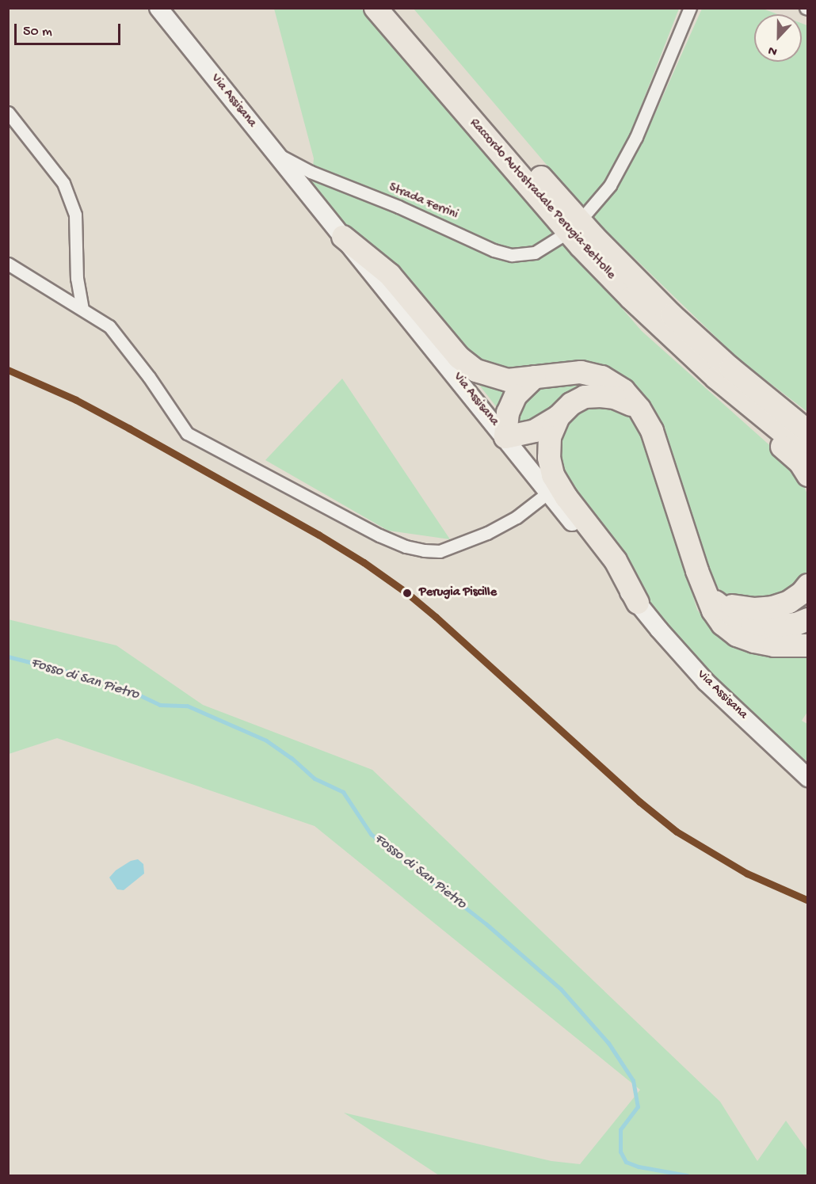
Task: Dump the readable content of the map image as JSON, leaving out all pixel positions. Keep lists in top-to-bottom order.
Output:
{
  "streets": {
    "highway": ["Raccordo Autostradale Perugia-Bettolle"],
    "main road": ["Via Assisana"],
    "street": ["Strada Ferrini"]
  },
  "crossings": [
    ["Via Assisana", "Strada Ferrini"]
  ],
  "water": ["Fosso di San Pietro"],
  "places": ["Perugia Piscille"],
  "scale_bar": "50 m",
  "north": "bottom"
}
